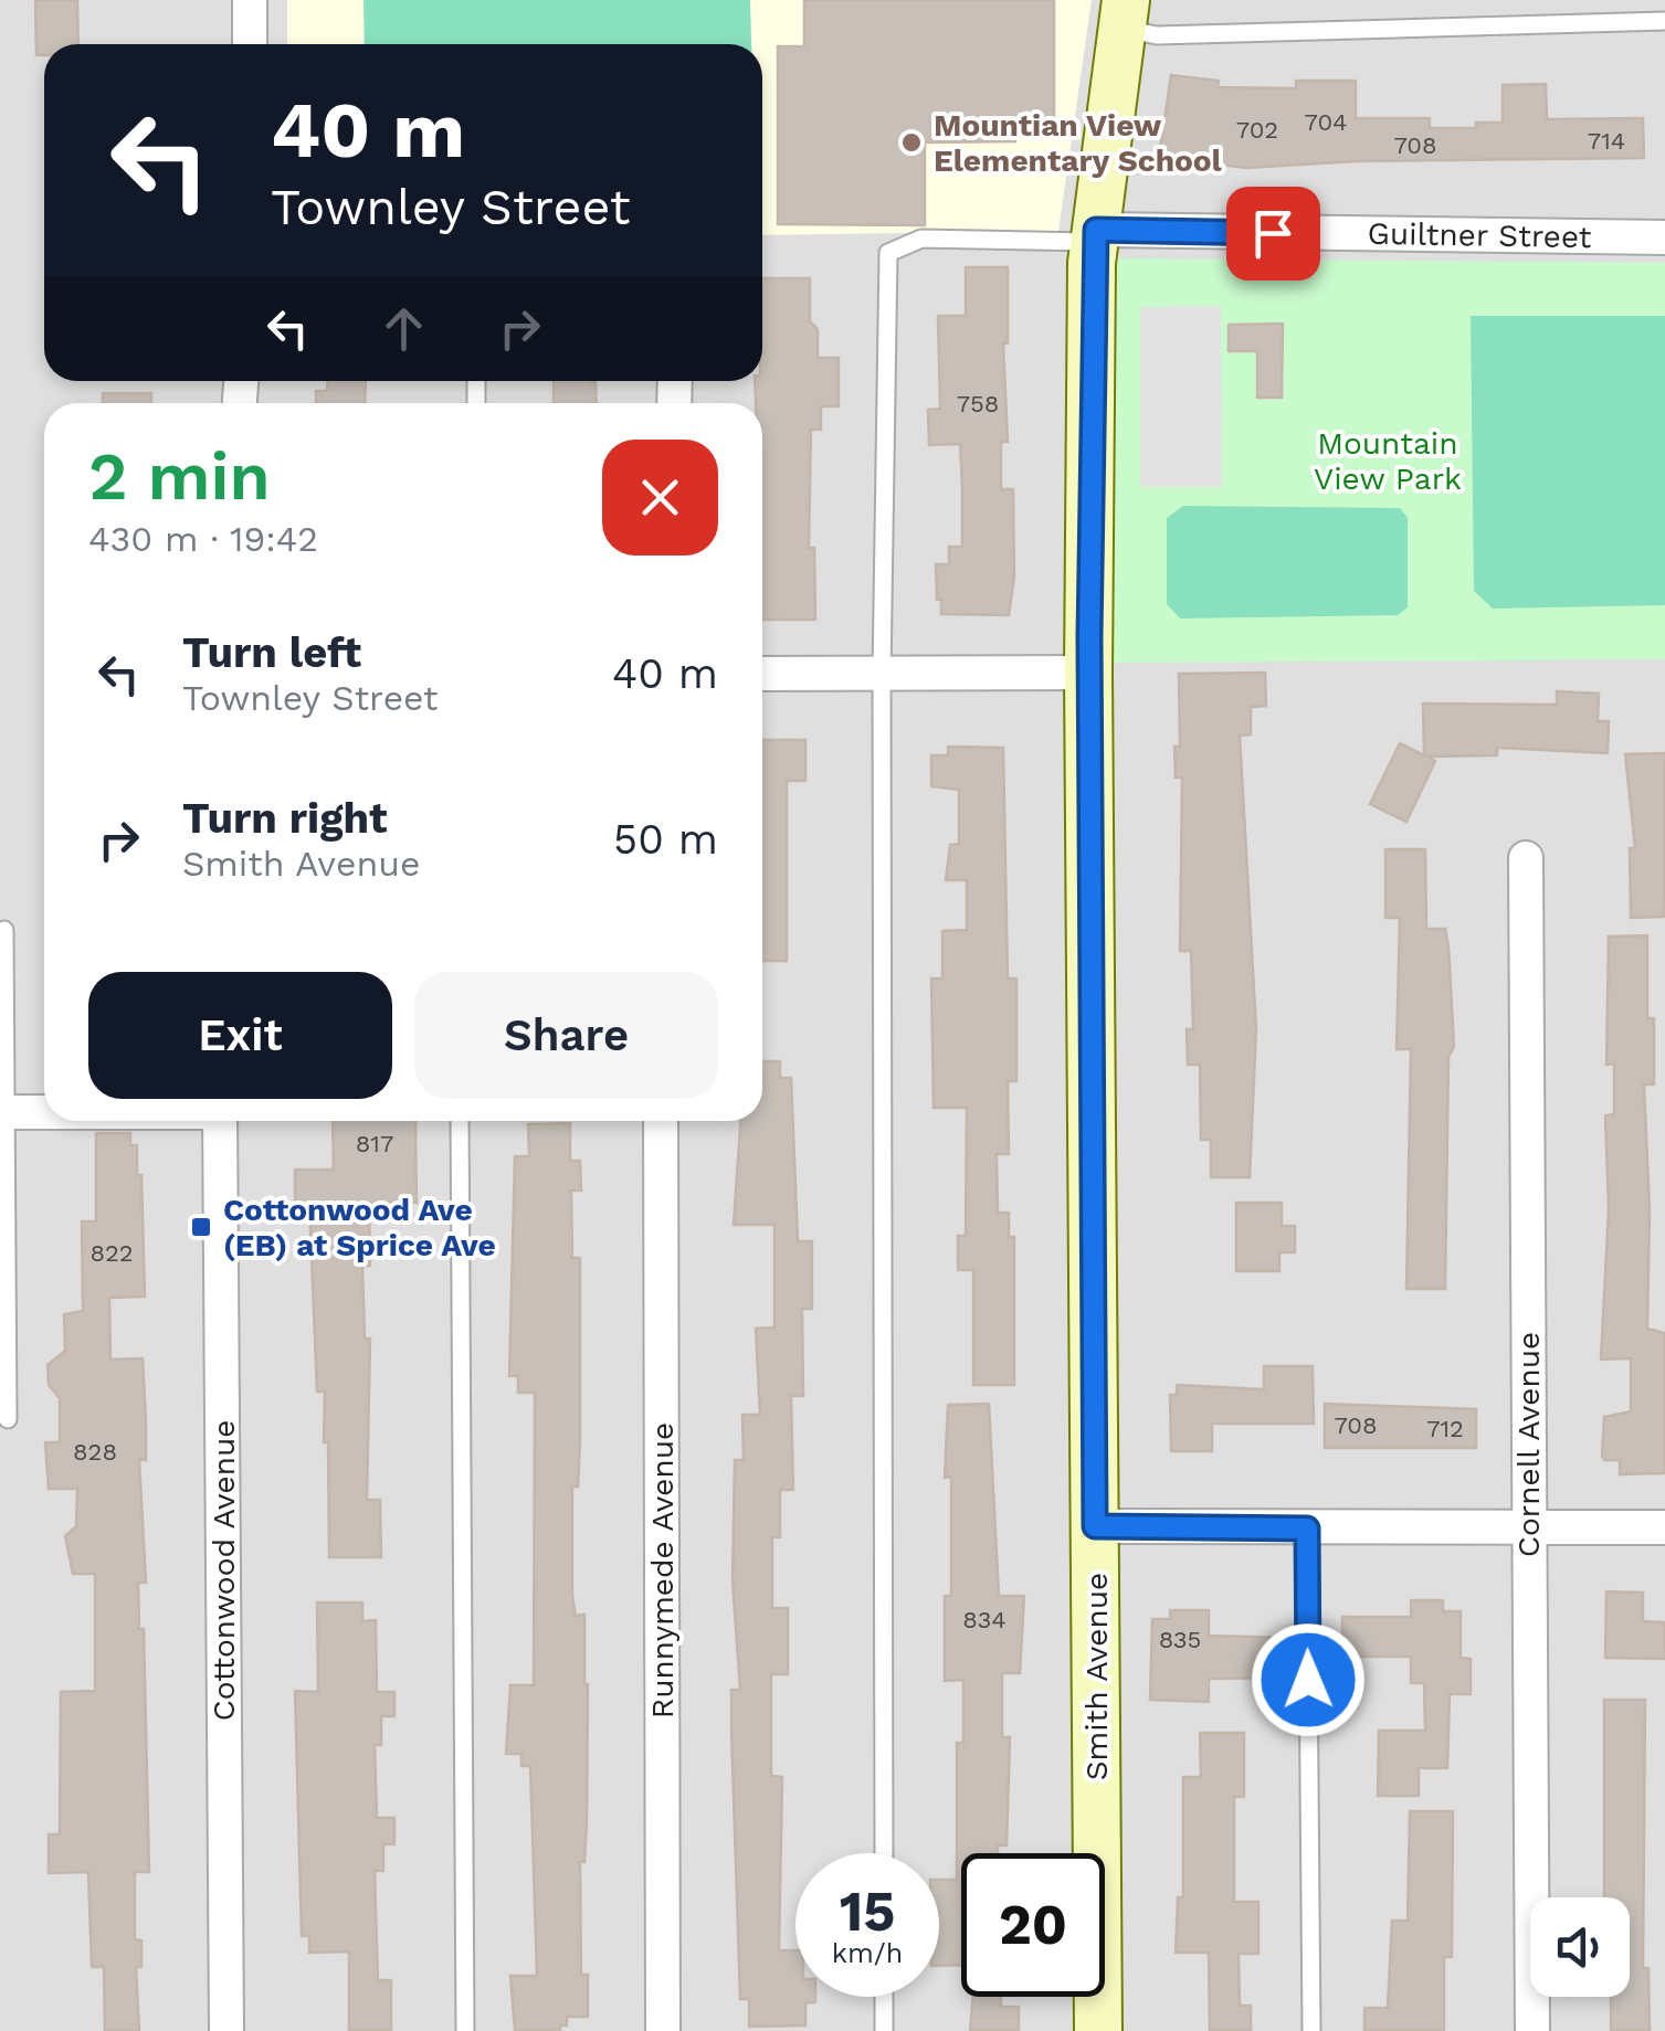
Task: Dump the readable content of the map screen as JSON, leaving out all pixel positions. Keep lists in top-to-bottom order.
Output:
{
  "streets": {
    "street": [
      "Guiltner Street",
      "Cornell Avenue",
      "Cottonwood Avenue",
      "Runnymede Avenue",
      "Smith Avenue"
    ]
  },
  "crossings": [
    ["Guiltner Street", "Smith Avenue"]
  ],
  "parks": ["Mountain View Park"],
  "places": {
    "other": ["Mountian View Elementary School"],
    "transit": ["Cottonwood Ave (EB) at Sprice Ave"]
  },
  "house_numbers": [
    "704",
    "702",
    "714",
    "708",
    "758",
    "817",
    "822",
    "708",
    "712",
    "828",
    "834",
    "835"
  ],
  "page": {
    "turn": ["40 m", "Townley Street"],
    "heading": ["2 min", "430 m · 19:42"],
    "list": [
      {
        "name": "Turn left",
        "note": "Townley Street",
        "value": "40 m"
      },
      {
        "name": "Turn right",
        "note": "Smith Avenue",
        "value": "50 m"
      }
    ],
    "buttons": ["Exit", "Share"],
    "speed": "15 km/h",
    "limit": "20"
  }
}
